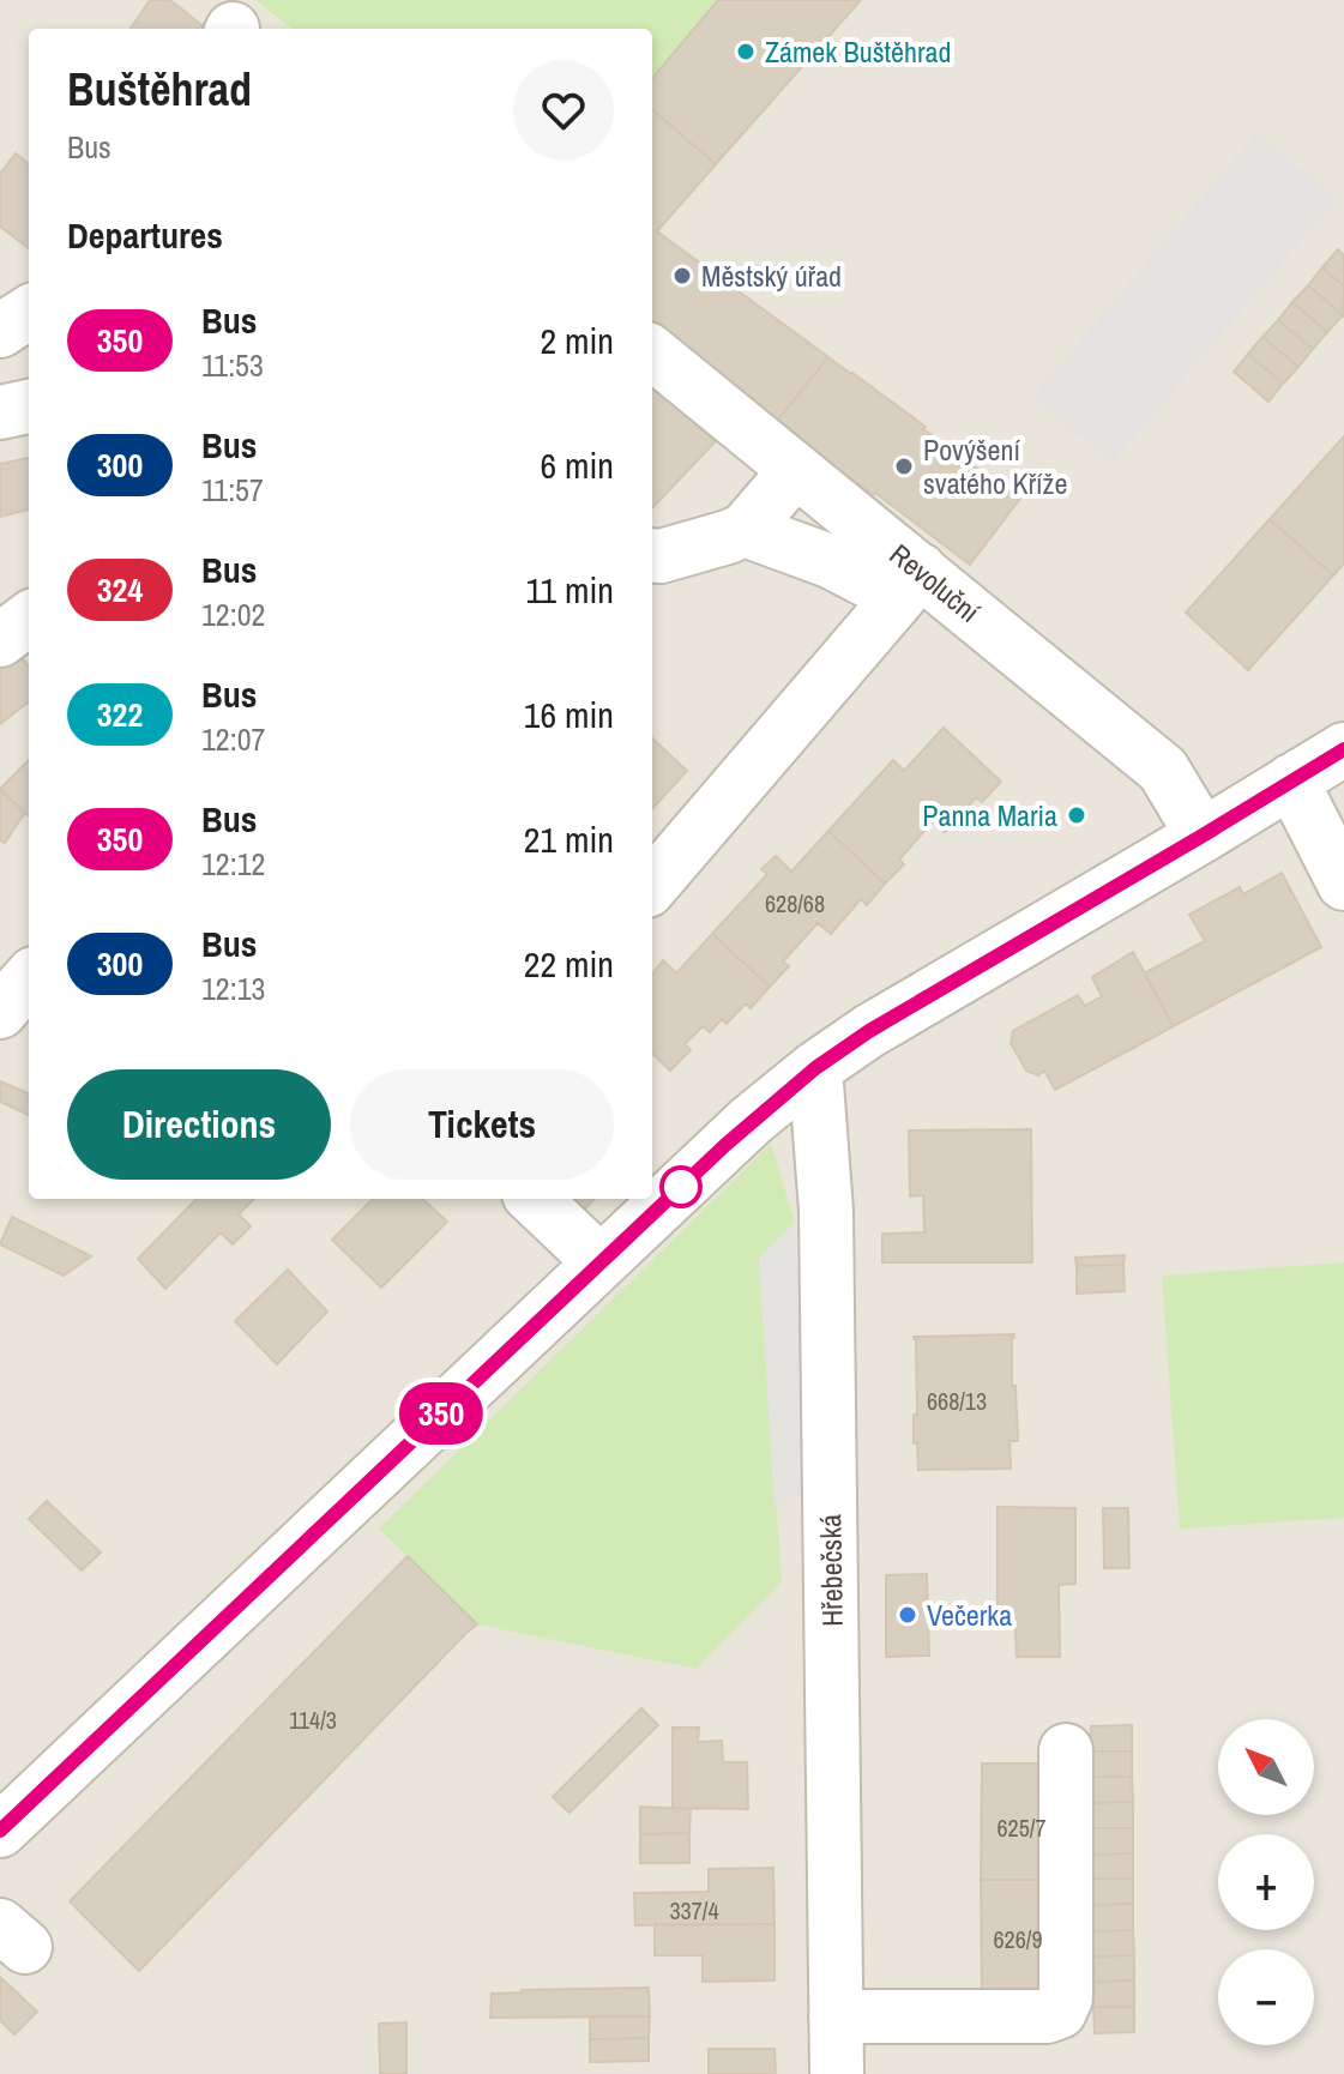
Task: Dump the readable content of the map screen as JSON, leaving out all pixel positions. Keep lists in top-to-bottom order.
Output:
{
  "streets": {
    "street": ["Revoluční", "Hřebečská"]
  },
  "places": [
    "Zámek Buštěhrad",
    "Městský úřad",
    "Povýšení svatého Kříže",
    "Panna Maria",
    "Večerka"
  ],
  "lines": ["bus line 350"],
  "house_numbers": [
    "628/68",
    "668/13",
    "114/3",
    "625/7",
    "337/4",
    "626/9"
  ],
  "north": "top left",
  "page": {
    "on_map": "350",
    "heading": [
      ["Buštěhrad", "Bus"],
      "Departures"
    ],
    "list": [
      {
        "mark": "350",
        "name": "Bus",
        "note": "11:53",
        "value": "2 min"
      },
      {
        "mark": "300",
        "name": "Bus",
        "note": "11:57",
        "value": "6 min"
      },
      {
        "mark": "324",
        "name": "Bus",
        "note": "12:02",
        "value": "11 min"
      },
      {
        "mark": "322",
        "name": "Bus",
        "note": "12:07",
        "value": "16 min"
      },
      {
        "mark": "350",
        "name": "Bus",
        "note": "12:12",
        "value": "21 min"
      },
      {
        "mark": "300",
        "name": "Bus",
        "note": "12:13",
        "value": "22 min"
      }
    ],
    "buttons": ["Directions", "Tickets"],
    "map_buttons": ["+", "−"]
  }
}
